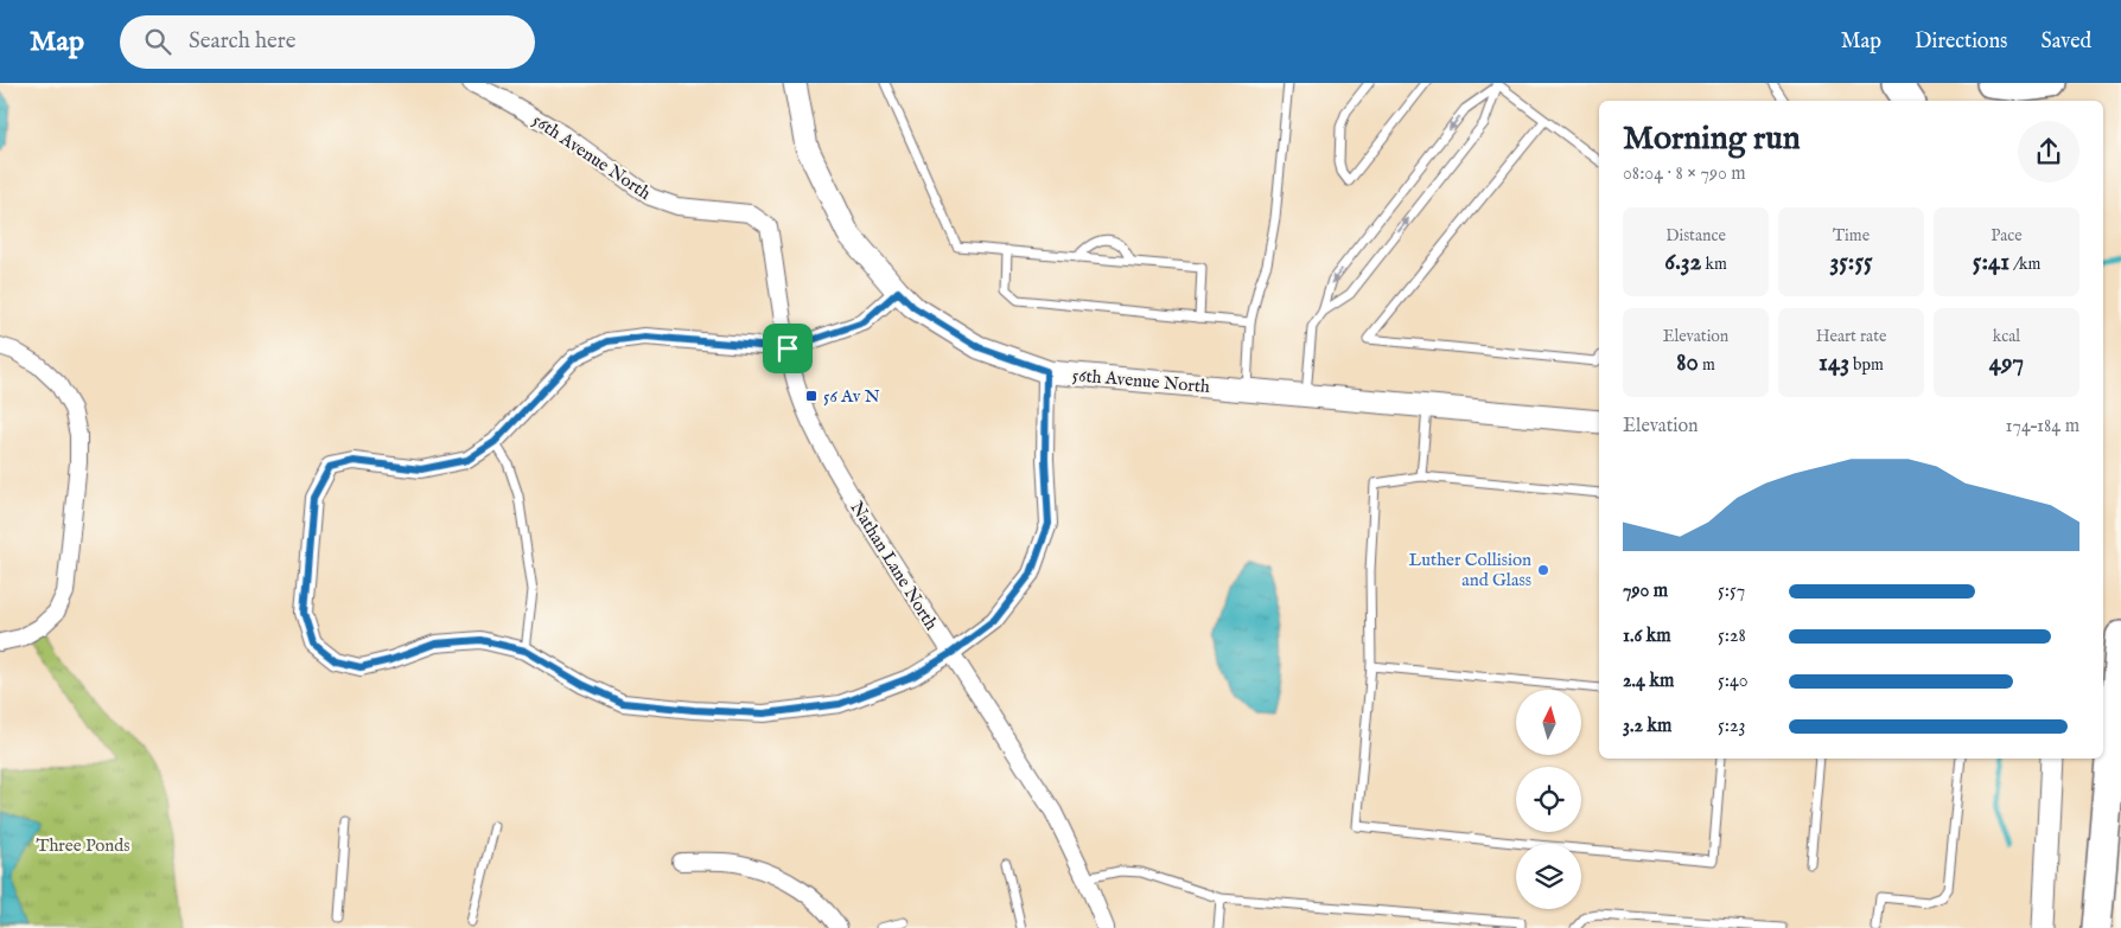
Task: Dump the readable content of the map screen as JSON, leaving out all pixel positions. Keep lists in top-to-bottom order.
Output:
{
  "streets": {
    "street": ["56th Avenue North", "Nathan Lane North"]
  },
  "crossings": [
    ["56th Avenue North", "Nathan Lane North"]
  ],
  "parks": ["Three Ponds"],
  "places": {
    "transit": ["56 Av N"],
    "other": ["Luther Collision and Glass"]
  },
  "north": "top",
  "page": {
    "header": "Map",
    "search": "Search here",
    "nav": ["Map", "Directions", "Saved"],
    "heading": ["Morning run", "08:04 · 8 × 790 m"],
    "stats": [
      ["Distance", "6.32 km"],
      ["Time", "35:55"],
      ["Pace", "5:41 /km"],
      ["Elevation", "80 m"],
      ["Heart rate", "143 bpm"],
      ["kcal", "497"]
    ],
    "chart": ["Elevation", "174–184 m"],
    "list": [
      {
        "name": "790 m",
        "note": "5:57"
      },
      {
        "name": "1.6 km",
        "note": "5:28"
      },
      {
        "name": "2.4 km",
        "note": "5:40"
      },
      {
        "name": "3.2 km",
        "note": "5:23"
      }
    ]
  }
}
